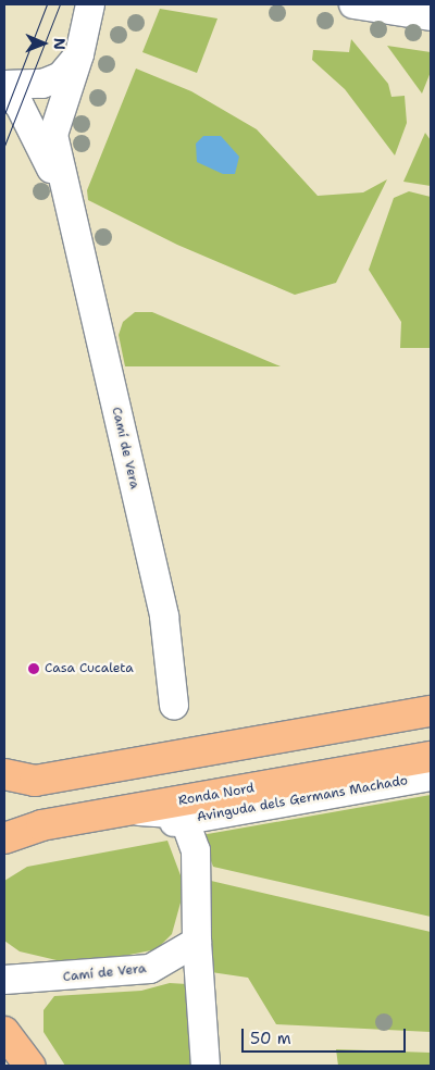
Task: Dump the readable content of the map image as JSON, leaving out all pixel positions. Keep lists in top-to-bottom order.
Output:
{
  "streets": {
    "main road": ["Ronda Nord"],
    "street": ["Camí de Vera", "Avinguda dels Germans Machado"]
  },
  "places": ["Casa Cucaleta"],
  "scale_bar": "50 m",
  "north": "right"
}
